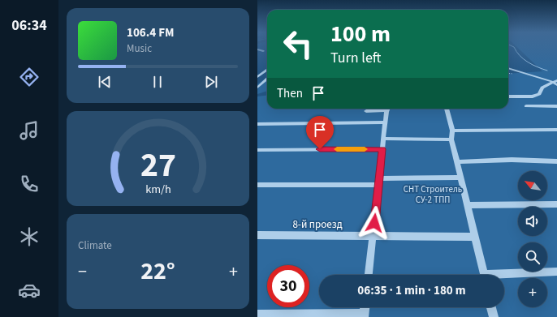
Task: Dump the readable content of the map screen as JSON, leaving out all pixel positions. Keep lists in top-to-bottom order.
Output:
{
  "streets": {
    "street": ["8-й проезд"]
  },
  "parks": ["СНТ Строитель СУ-2 ТПП"],
  "north": "top left",
  "page": {
    "tabs": "06:34",
    "turn": ["100 m", "Turn left"],
    "song": ["106.4 FM", "Music"],
    "then": "Then",
    "map_buttons": "+",
    "tile": "Climate",
    "heat": ["−", "22°", "+"],
    "limit": "30",
    "trip": "06:35 · 1 min · 180 m",
    "gauge": ["27", "km/h"]
  }
}
